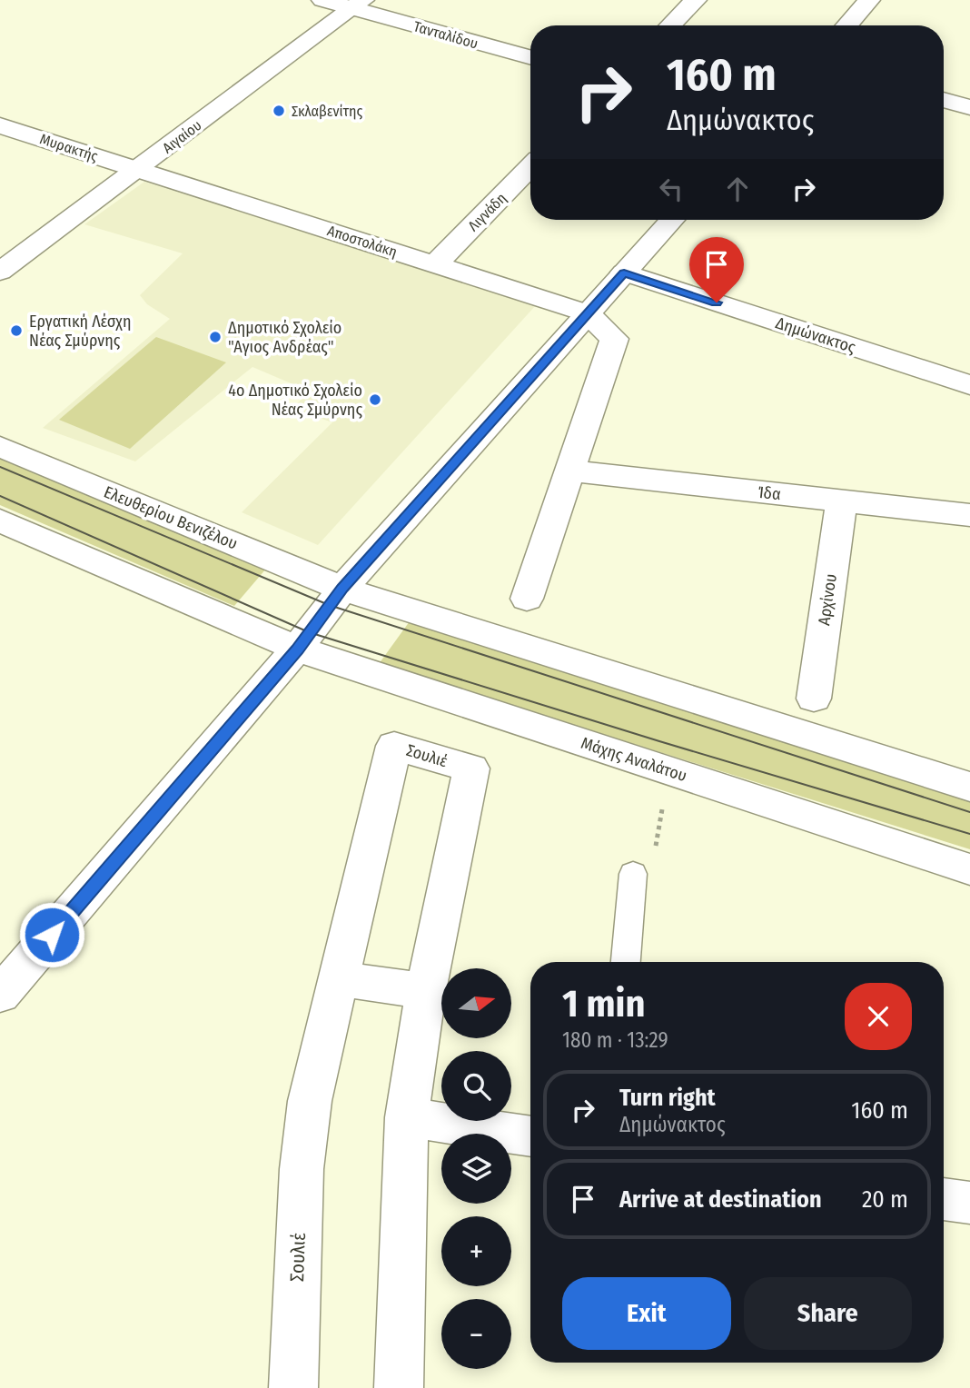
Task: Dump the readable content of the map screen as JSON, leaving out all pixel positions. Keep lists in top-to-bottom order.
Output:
{
  "streets": {
    "street": [
      "Τανταλίδου",
      "Αιγαίου",
      "Μυρακτής",
      "Λιγνάδη",
      "Αποστολάκη",
      "Δημώνακτος",
      "Ίδα",
      "Ελευθερίου Βενιζέλου",
      "Αρχίνου",
      "Σουλιέ",
      "Μάχης Αναλάτου"
    ]
  },
  "crossings": [
    ["Τανταλίδου", "Αιγαίου"],
    ["Αιγαίου", "Μυρακτής"],
    ["Αιγαίου", "Αποστολάκη"],
    ["Μυρακτής", "Αποστολάκη"],
    ["Λιγνάδη", "Αποστολάκη"],
    ["Ίδα", "Αρχίνου"]
  ],
  "places": [
    "Σκλαβενίτης",
    "Εργατική Λέσχη Νέας Σμύρνης",
    "Δημοτικό Σχολείο \"Αγιος Ανδρέας\"",
    "4o Δημοτικό Σχολείο Νέας Σμύρνης"
  ],
  "north": "right",
  "page": {
    "turn": ["160 m", "Δημώνακτος"],
    "heading": ["1 min", "180 m · 13:29"],
    "map_buttons": ["+", "−"],
    "list": [
      {
        "name": "Turn right",
        "note": "Δημώνακτος",
        "value": "160 m"
      },
      {
        "name": "Arrive at destination",
        "value": "20 m"
      }
    ],
    "buttons": ["Exit", "Share"]
  }
}
